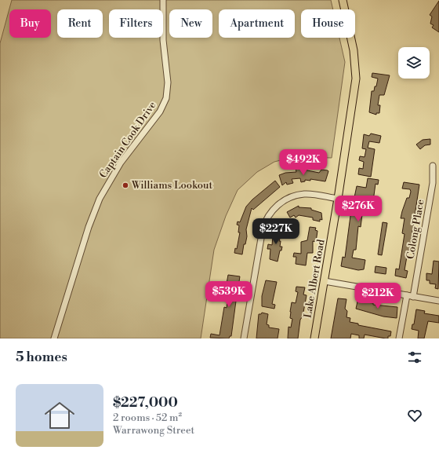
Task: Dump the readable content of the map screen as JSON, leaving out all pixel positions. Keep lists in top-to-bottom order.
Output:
{
  "streets": {
    "main road": ["Lake Albert Road"],
    "street": ["Captain Cook Drive", "Colong Place"]
  },
  "places": ["Williams Lookout"],
  "page": {
    "chip": [
      "Buy",
      "Rent",
      "Filters",
      "New",
      "Apartment",
      "House"
    ],
    "price": [
      "$492K",
      "$276K",
      "$227K",
      "$539K",
      "$212K"
    ],
    "heading": "5 homes",
    "list": [
      {
        "name": "$227,000",
        "note": "2 rooms · 52 m² · Warrawong Street"
      }
    ]
  }
}
